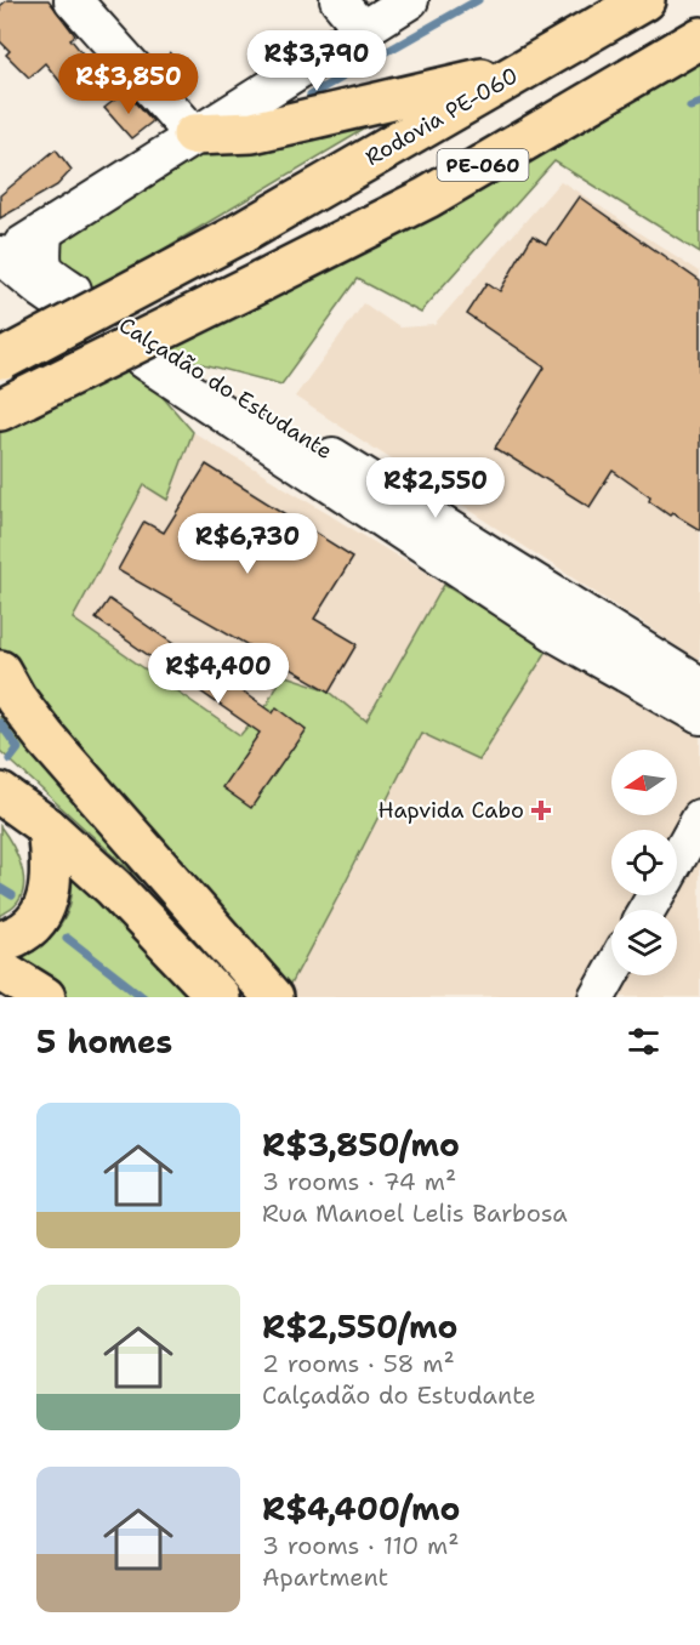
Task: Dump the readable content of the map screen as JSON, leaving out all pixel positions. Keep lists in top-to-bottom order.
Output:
{
  "streets": {
    "main road": ["Rodovia PE-060", "PE-060"],
    "street": ["Calçadão do Estudante"]
  },
  "places": {
    "health": ["Hapvida Cabo"]
  },
  "north": "left",
  "page": {
    "price": [
      "R$3,790",
      "R$3,850",
      "R$2,550",
      "R$6,730",
      "R$4,400"
    ],
    "heading": "5 homes",
    "list": [
      {
        "name": "R$3,850/mo",
        "note": "3 rooms · 74 m² · Rua Manoel Lelis Barbosa"
      },
      {
        "name": "R$2,550/mo",
        "note": "2 rooms · 58 m² · Calçadão do Estudante"
      },
      {
        "name": "R$4,400/mo",
        "note": "3 rooms · 110 m² · Apartment"
      }
    ]
  }
}
